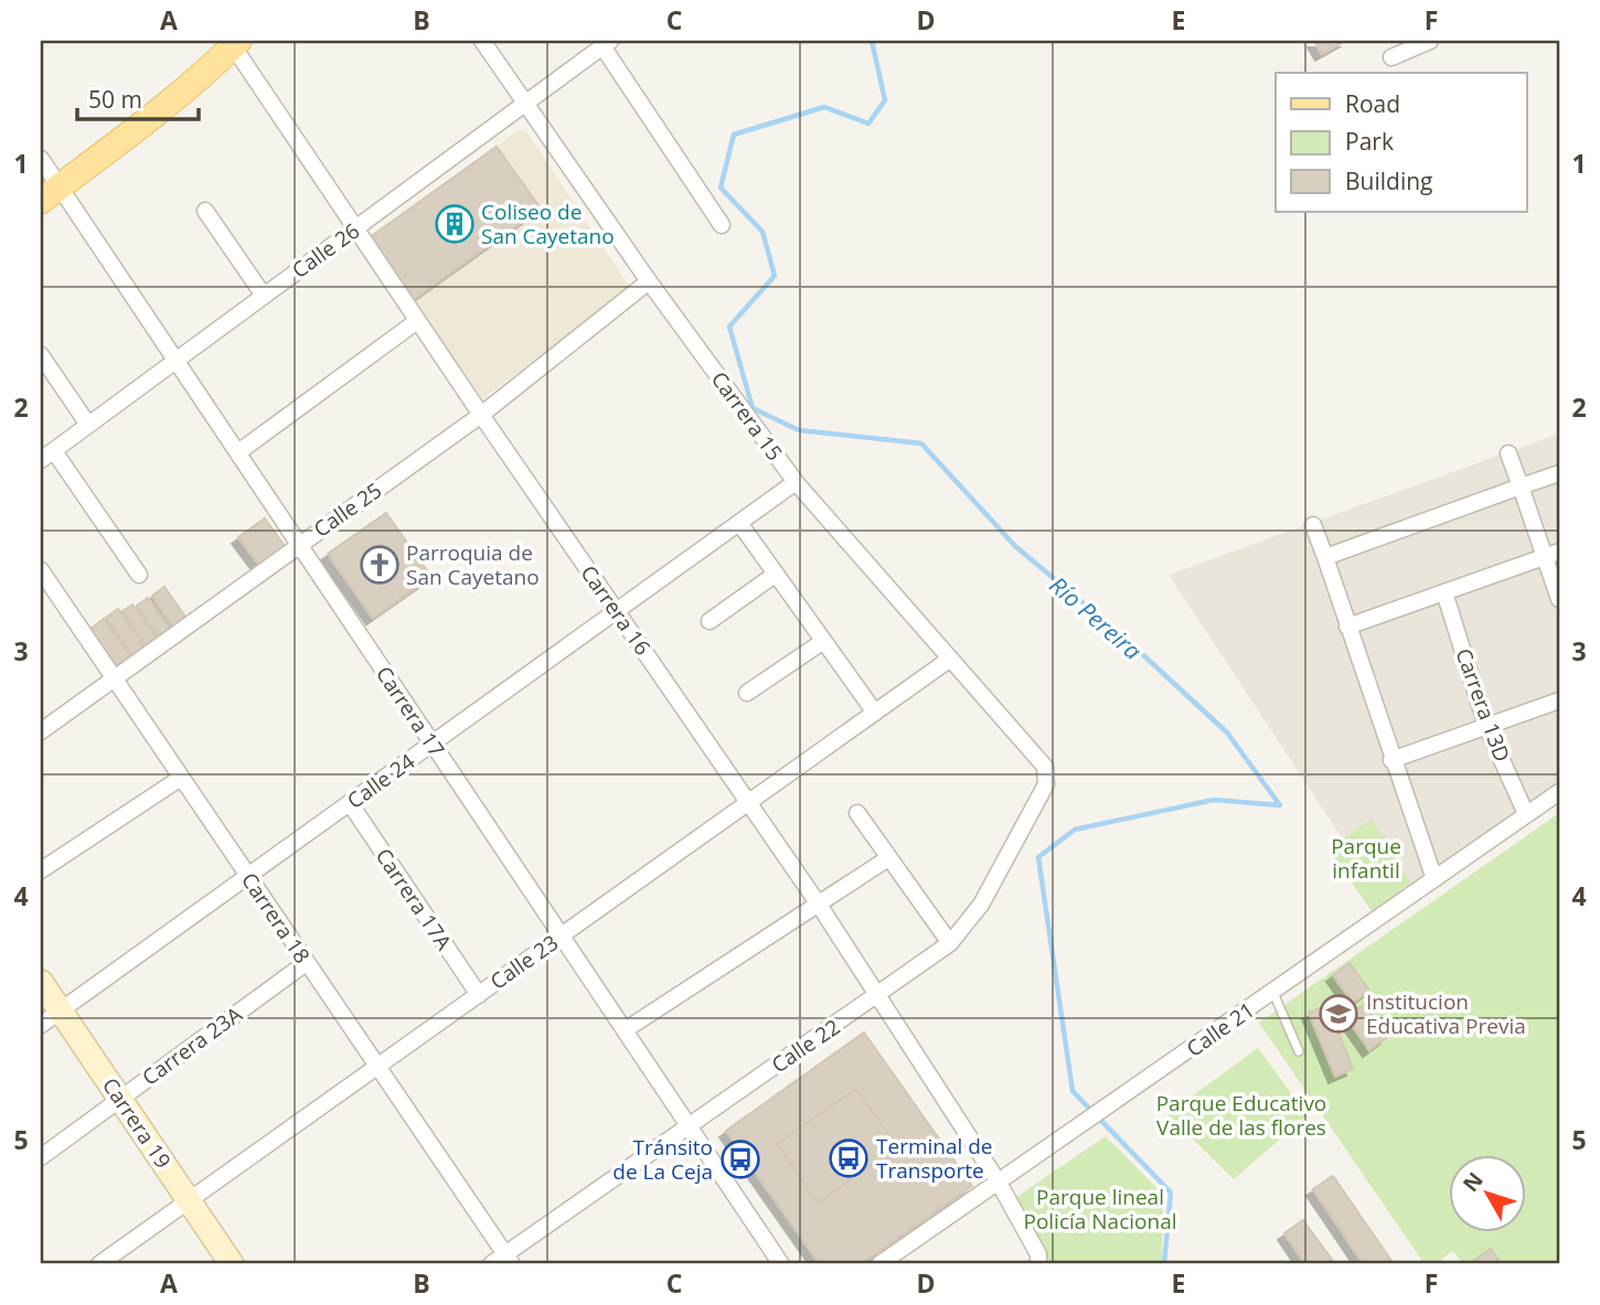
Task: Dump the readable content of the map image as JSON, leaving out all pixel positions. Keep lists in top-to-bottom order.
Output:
{
  "streets": {
    "main road": ["Carrera 19"],
    "street": [
      "Calle 26",
      "Carrera 15",
      "Calle 25",
      "Carrera 16",
      "Carrera 13D",
      "Carrera 17",
      "Calle 24",
      "Carrera 17A",
      "Carrera 18",
      "Calle 23",
      "Calle 21",
      "Carrera 23A",
      "Calle 22"
    ]
  },
  "crossings": [
    ["Calle 26", "Carrera 15"],
    ["Calle 26", "Carrera 16"],
    ["Calle 26", "Carrera 17"],
    ["Carrera 15", "Calle 25"],
    ["Carrera 15", "Calle 24"],
    ["Carrera 15", "Calle 23"],
    ["Carrera 15", "Calle 22"],
    ["Calle 25", "Carrera 16"],
    ["Calle 25", "Carrera 17"],
    ["Calle 25", "Carrera 18"],
    ["Carrera 16", "Calle 24"],
    ["Carrera 16", "Calle 23"],
    ["Carrera 16", "Calle 21"],
    ["Carrera 16", "Calle 22"],
    ["Carrera 13D", "Calle 21"],
    ["Carrera 17", "Calle 24"],
    ["Carrera 17", "Calle 23"],
    ["Carrera 17", "Calle 22"],
    ["Calle 24", "Carrera 17A"],
    ["Calle 24", "Carrera 18"],
    ["Calle 24", "Carrera 19"],
    ["Carrera 17A", "Calle 23"],
    ["Carrera 18", "Calle 23"],
    ["Carrera 18", "Carrera 23A"],
    ["Carrera 18", "Calle 22"],
    ["Calle 23", "Carrera 19"],
    ["Carrera 23A", "Carrera 19"]
  ],
  "water": ["Río Pereira"],
  "parks": ["Parque infantil", "Parque Educativo Valle de las flores", "Parque lineal Policía Nacional"],
  "places": {
    "building": ["Coliseo de San Cayetano"],
    "church": ["Parroquia de San Cayetano"],
    "school or university": ["Institucion Educativa Previa"],
    "bus stop": ["Terminal de Transporte", "Tránsito de La Ceja"]
  },
  "legend": ["Road", "Park", "Building"],
  "scale_bar": "50 m",
  "north": "top left",
  "grid": {
    "columns": [
      "A",
      "B",
      "C",
      "D",
      "E",
      "F"
    ],
    "rows": [
      "1",
      "2",
      "3",
      "4",
      "5"
    ]
  }
}
